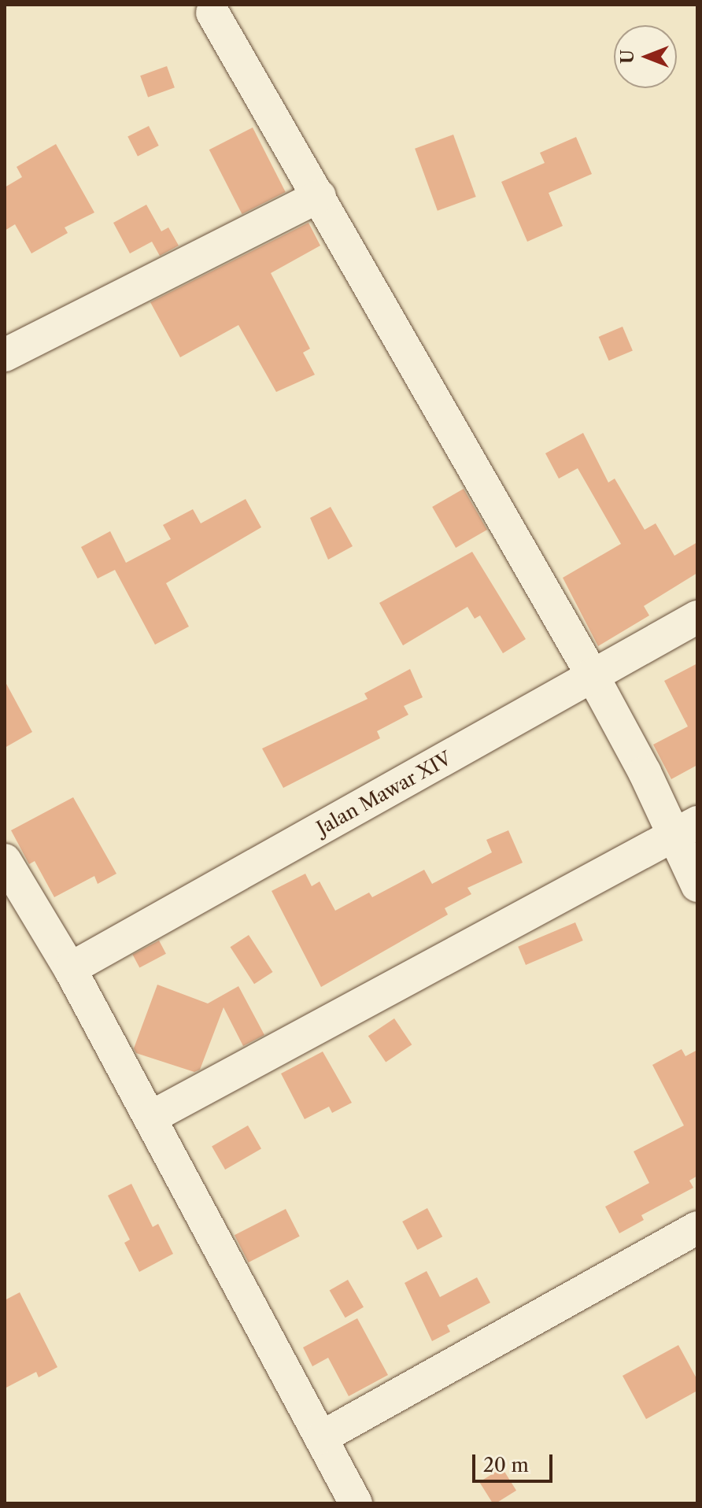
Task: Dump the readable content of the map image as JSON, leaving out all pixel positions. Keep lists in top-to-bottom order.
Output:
{
  "streets": {
    "street": ["Jalan Mawar XIV"]
  },
  "scale_bar": "20 m",
  "north": "left"
}
